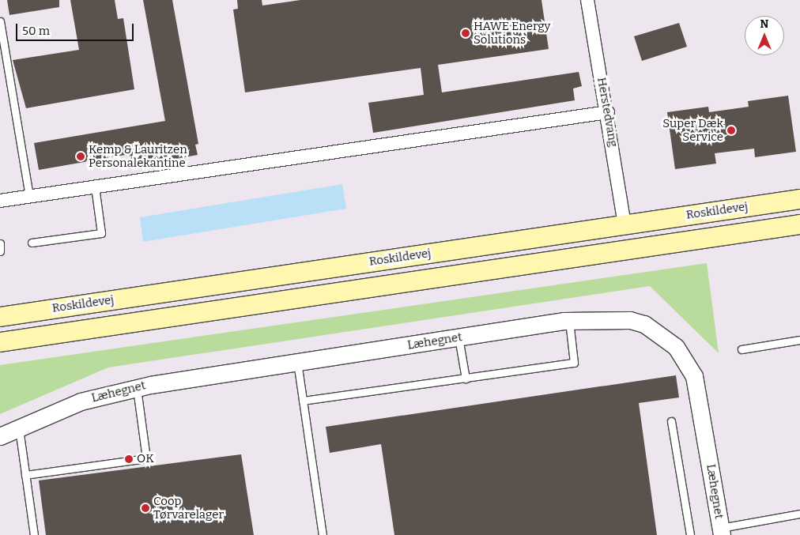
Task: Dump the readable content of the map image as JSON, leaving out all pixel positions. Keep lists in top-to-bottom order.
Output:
{
  "streets": {
    "main road": ["Roskildevej"],
    "street": ["Herstedvang", "Læhegnet"]
  },
  "crossings": [
    ["Herstedvang", "Roskildevej"]
  ],
  "places": [
    "HAWE Energy Solutions",
    "Super Dæk Service",
    "Kemp & Lauritzen Personalekantine",
    "OK",
    "Coop Tørvarelager"
  ],
  "scale_bar": "50 m",
  "north": "top"
}
